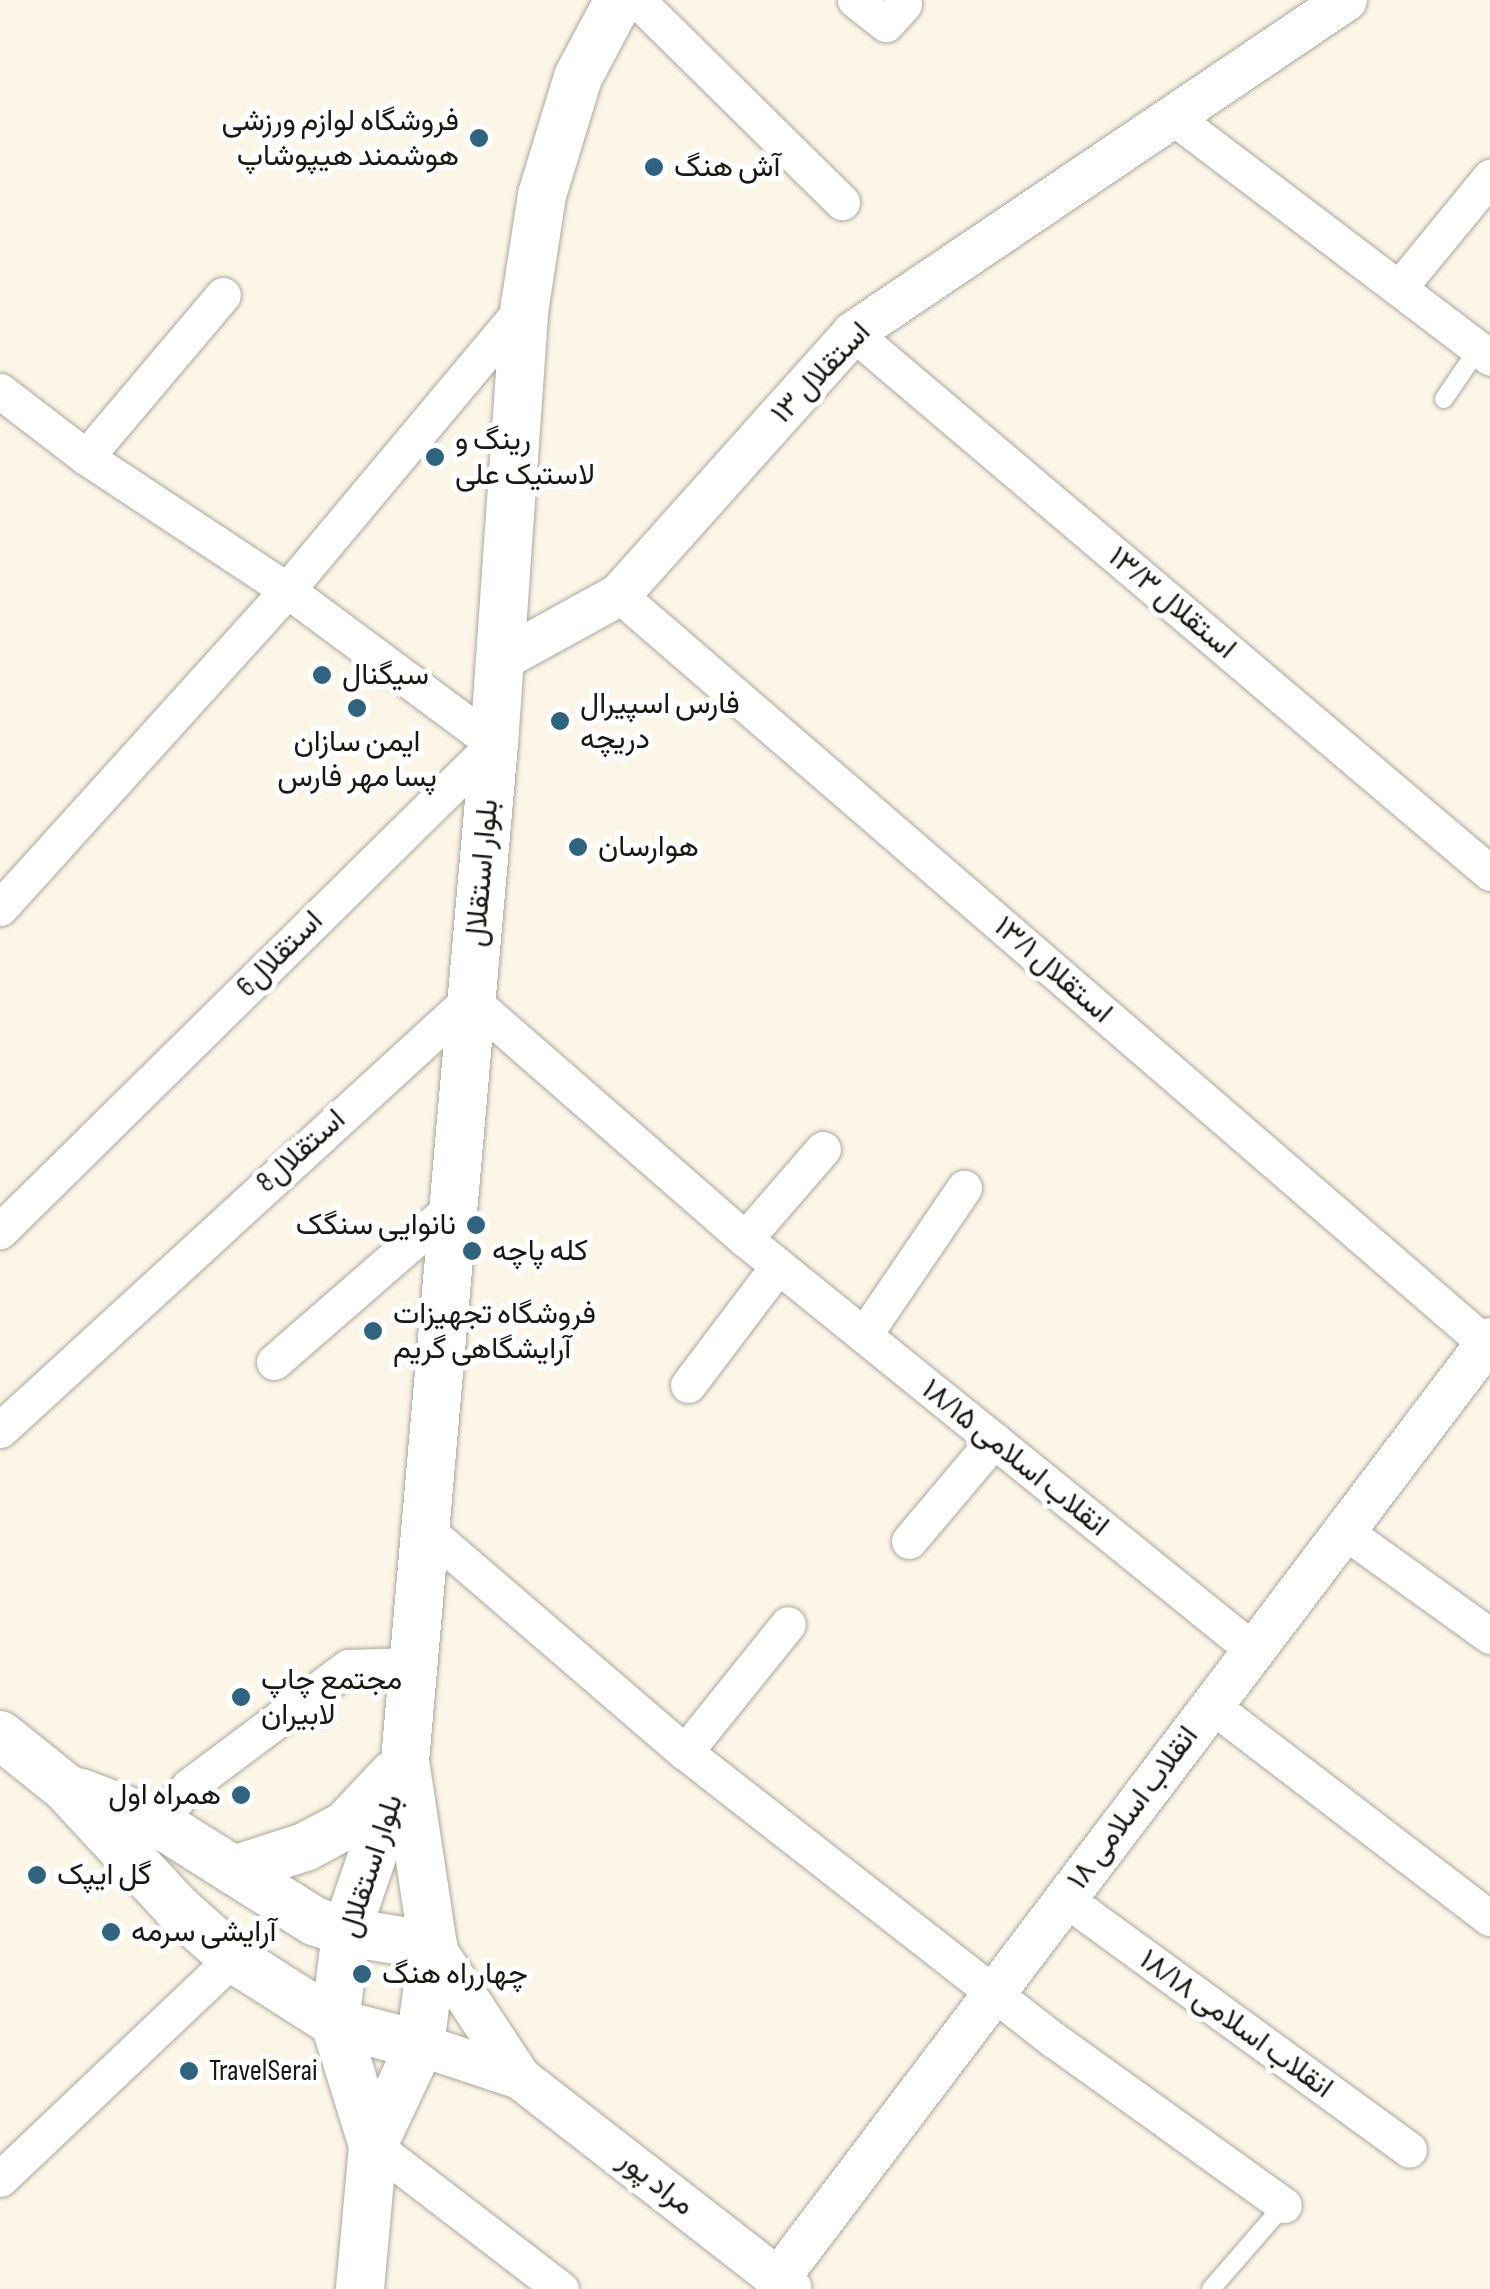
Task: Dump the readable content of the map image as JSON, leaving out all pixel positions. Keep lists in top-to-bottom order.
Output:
{
  "streets": {
    "main road": ["بلوار استقلال"],
    "street": [
      "۱۳ استقلال",
      "۱۳/۳ استقلال",
      "استقلال6",
      "۱۳/۱ استقلال",
      "استقلال8",
      "۱۸/۱۵ انقلاب اسلامی",
      "۱۸ انقلاب اسلامی",
      "۱۸/۱۸ انقلاب اسلامی",
      "مراد پور"
    ]
  },
  "crossings": [
    ["۱۳ استقلال", "۱۳/۳ استقلال"],
    ["۱۳ استقلال", "بلوار استقلال"],
    ["۱۳ استقلال", "۱۳/۱ استقلال"],
    ["بلوار استقلال", "استقلال6"],
    ["بلوار استقلال", "استقلال8"],
    ["بلوار استقلال", "۱۸/۱۵ انقلاب اسلامی"],
    ["بلوار استقلال", "مراد پور"],
    ["۱۳/۱ استقلال", "۱۸ انقلاب اسلامی"],
    ["استقلال8", "۱۸/۱۵ انقلاب اسلامی"],
    ["۱۸/۱۵ انقلاب اسلامی", "۱۸ انقلاب اسلامی"],
    ["۱۸ انقلاب اسلامی", "۱۸/۱۸ انقلاب اسلامی"],
    ["۱۸ انقلاب اسلامی", "مراد پور"]
  ],
  "places": [
    "فروشگاه لوازم ورزشی هوشمند هیپوشاپ",
    "آش هنگ",
    "رینگ و لاستیک علی",
    "سیگنال",
    "ایمن سازان پسا مهر فارس",
    "فارس اسپیرال دریچه",
    "هوارسان",
    "نانوایی سنگک",
    "کله پاچه",
    "فروشگاه تجهیزات آرایشگاهی گریم",
    "مجتمع چاپ لابيران",
    "همراه اول",
    "گل ایپک",
    "آرایشی سرمه",
    "چهارراه هنگ",
    "TravelSerai"
  ]
}
